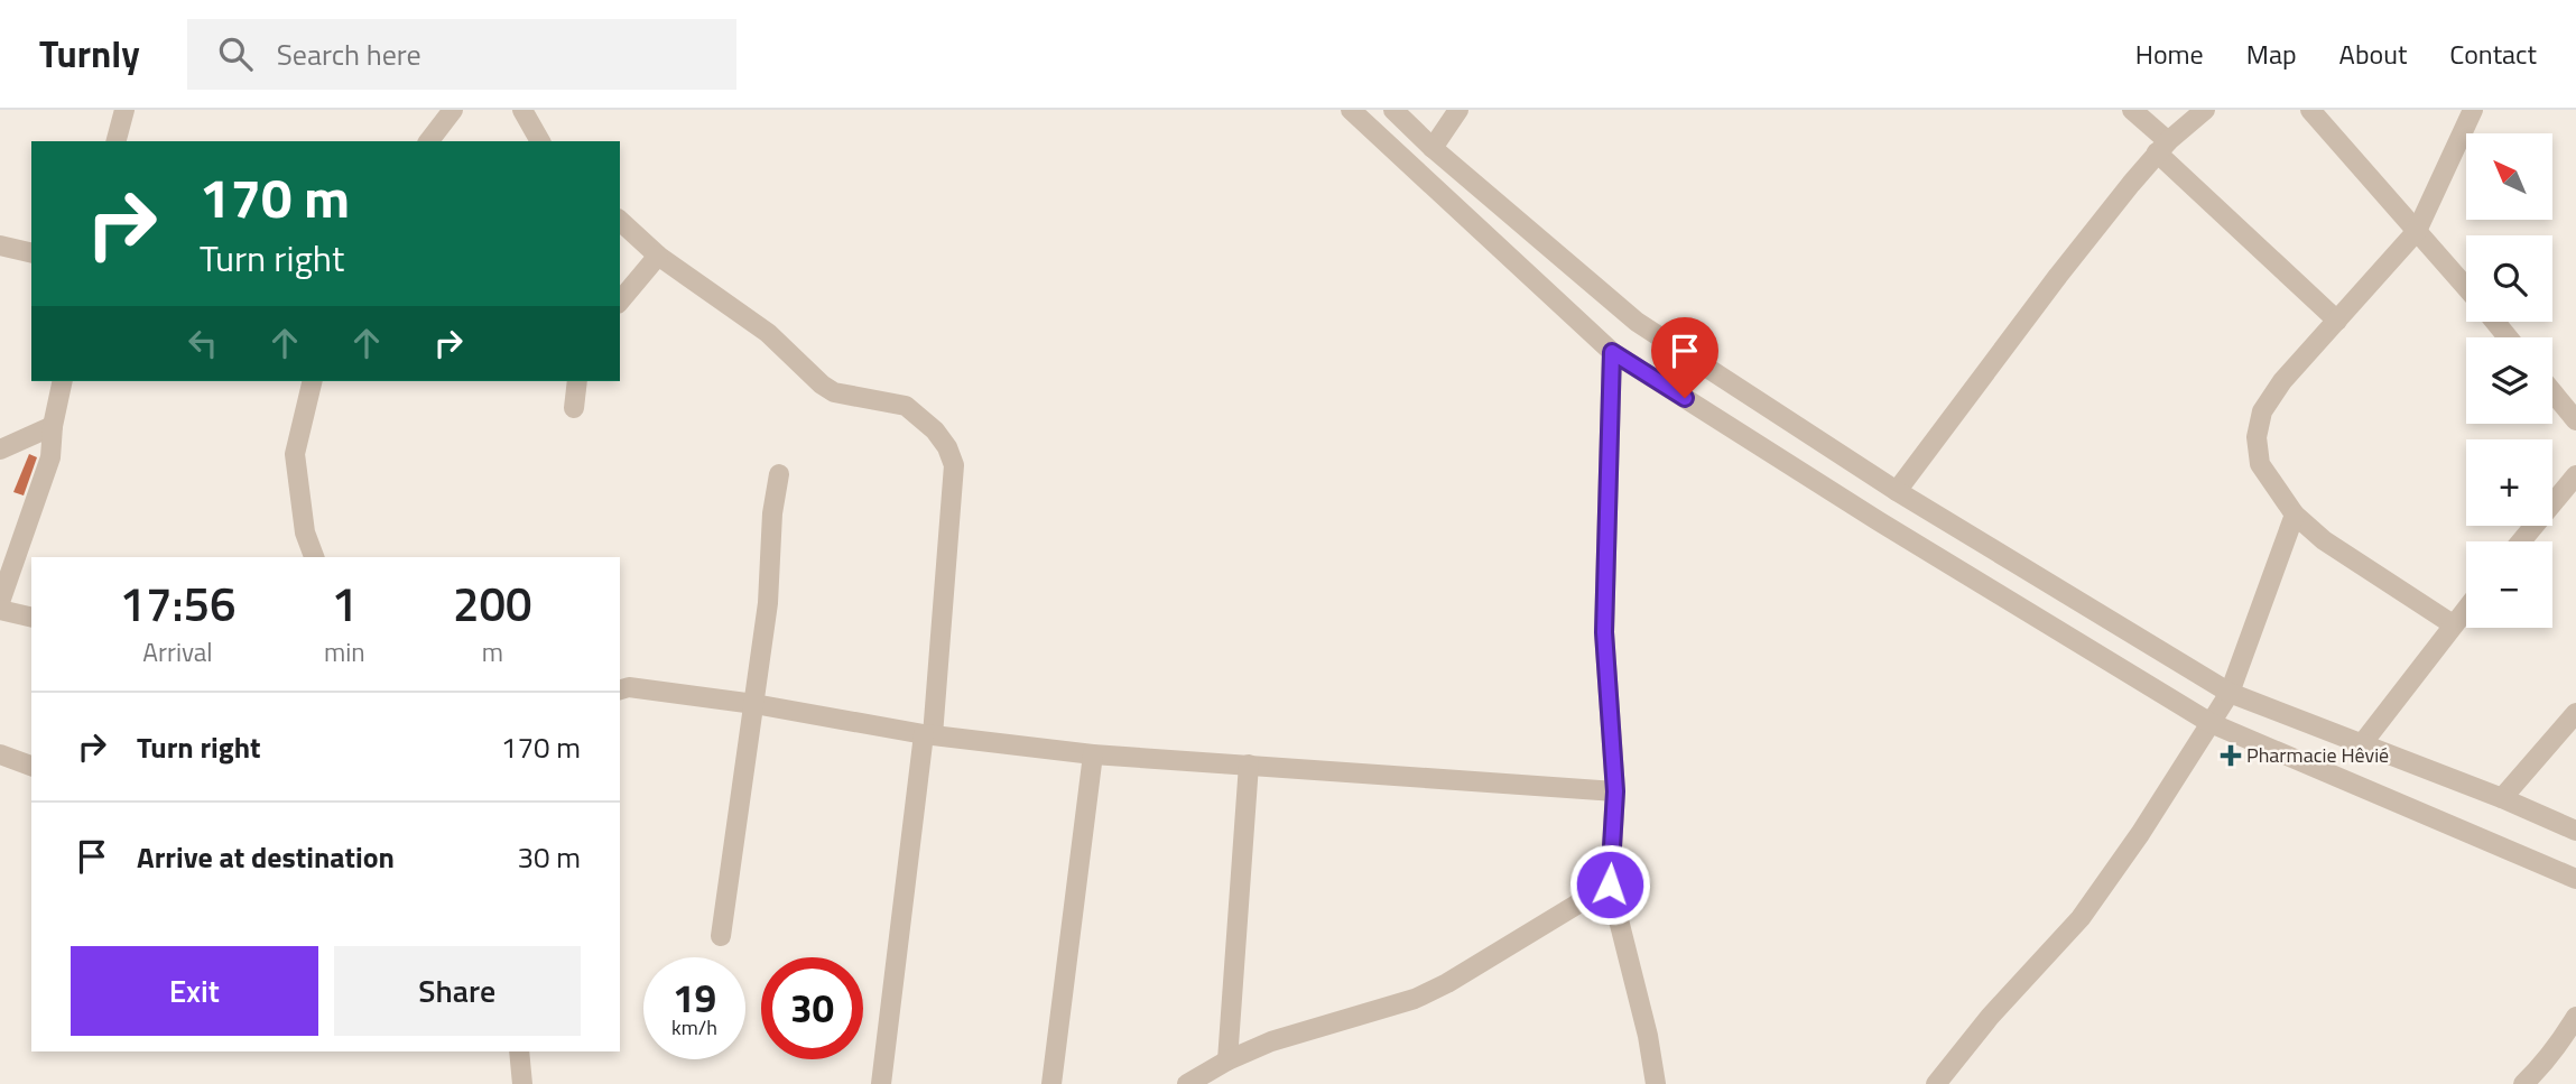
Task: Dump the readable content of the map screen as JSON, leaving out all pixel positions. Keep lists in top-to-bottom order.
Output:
{
  "places": {
    "health": ["Pharmacie Hêvié"]
  },
  "north": "top left",
  "page": {
    "header": "Turnly",
    "search": "Search here",
    "nav": [
      "Home",
      "Map",
      "About",
      "Contact"
    ],
    "map_buttons": ["+", "−"],
    "turn": ["170 m", "Turn right"],
    "eta": [
      "17:56",
      "Arrival",
      "1",
      "min",
      "200",
      "m"
    ],
    "list": [
      {
        "name": "Turn right",
        "value": "170 m"
      },
      {
        "name": "Arrive at destination",
        "value": "30 m"
      }
    ],
    "buttons": ["Exit", "Share"],
    "speed": "19 km/h",
    "limit": "30"
  }
}
